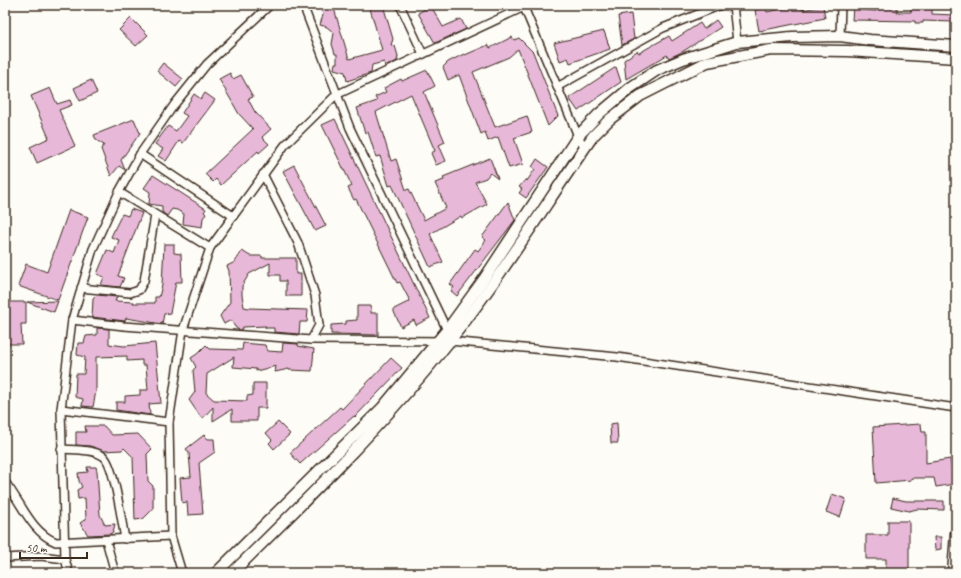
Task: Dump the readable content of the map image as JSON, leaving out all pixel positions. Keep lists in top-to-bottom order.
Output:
{
  "scale_bar": "50 m"
}
